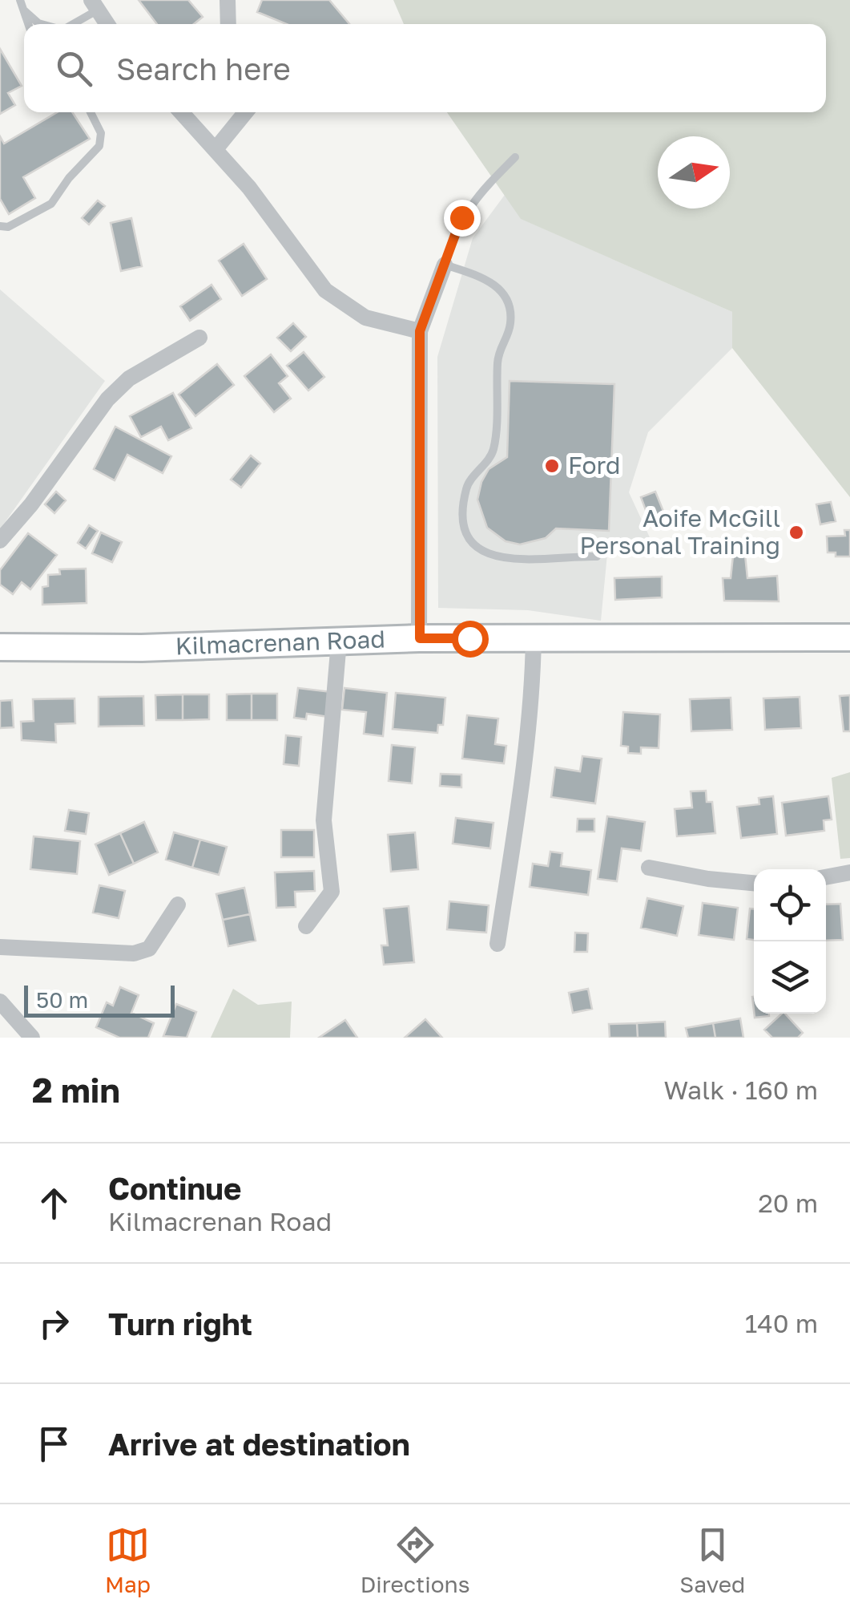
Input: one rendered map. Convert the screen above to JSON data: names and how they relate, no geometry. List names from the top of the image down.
{
  "streets": {
    "main road": ["Kilmacrenan Road"]
  },
  "places": ["Ford", "Aoife McGill Personal Training"],
  "scale_bar": "50 m",
  "north": "right",
  "page": {
    "search": "Search here",
    "scale": "50 m",
    "heading": ["2 min", "Walk · 160 m"],
    "list": [
      ["Continue", "Kilmacrenan Road", "20 m"],
      ["Turn right", "140 m"],
      "Arrive at destination"
    ],
    "nav": ["Map", "Directions", "Saved"]
  }
}
